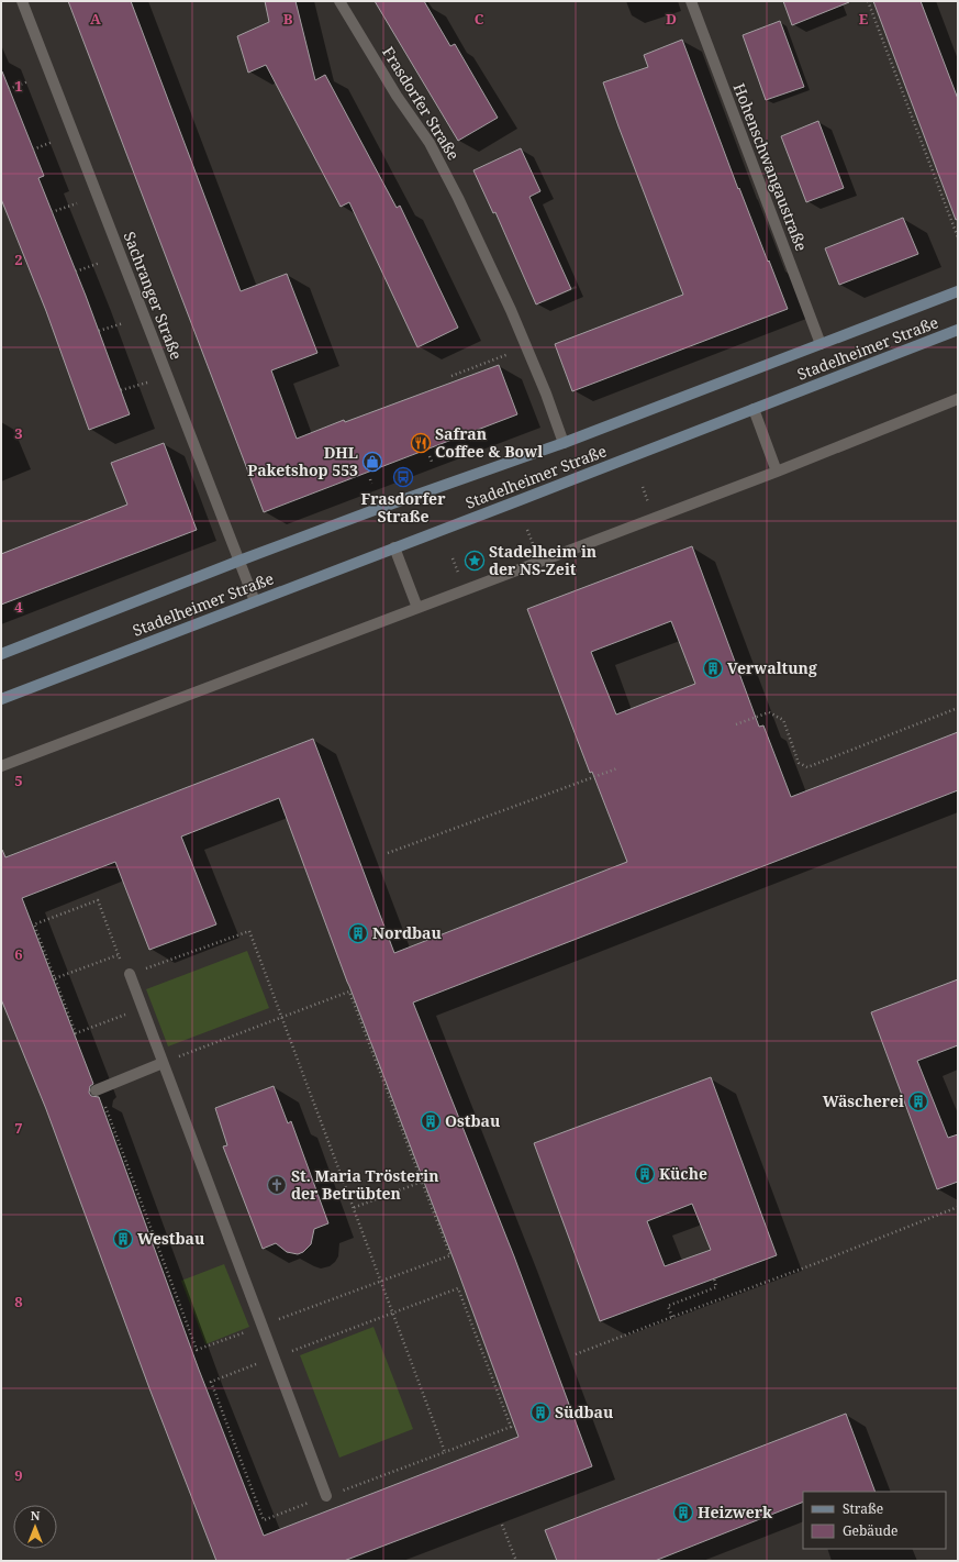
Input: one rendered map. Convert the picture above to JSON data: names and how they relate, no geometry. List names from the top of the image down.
{
  "streets": {
    "main road": ["Stadelheimer Straße"],
    "street": ["Frasdorfer Straße", "Hohenschwangaustraße", "Sachranger Straße"]
  },
  "crossings": [
    ["Frasdorfer Straße", "Stadelheimer Straße"],
    ["Hohenschwangaustraße", "Stadelheimer Straße"],
    ["Sachranger Straße", "Stadelheimer Straße"]
  ],
  "places": {
    "restaurant": ["Safran Coffee & Bowl"],
    "shop": ["DHL Paketshop 553"],
    "bus stop": ["Frasdorfer Straße"],
    "place": ["Stadelheim in der NS-Zeit"],
    "building": [
      "Verwaltung",
      "Nordbau",
      "Wäscherei",
      "Ostbau",
      "Küche",
      "Westbau",
      "Südbau",
      "Heizwerk"
    ],
    "church": ["St. Maria Trösterin der Betrübten"]
  },
  "legend": ["Straße", "Gebäude"],
  "north": "top",
  "grid": {
    "columns": [
      "A",
      "B",
      "C",
      "D",
      "E"
    ],
    "rows": [
      "1",
      "2",
      "3",
      "4",
      "5",
      "6",
      "7",
      "8",
      "9"
    ]
  }
}
